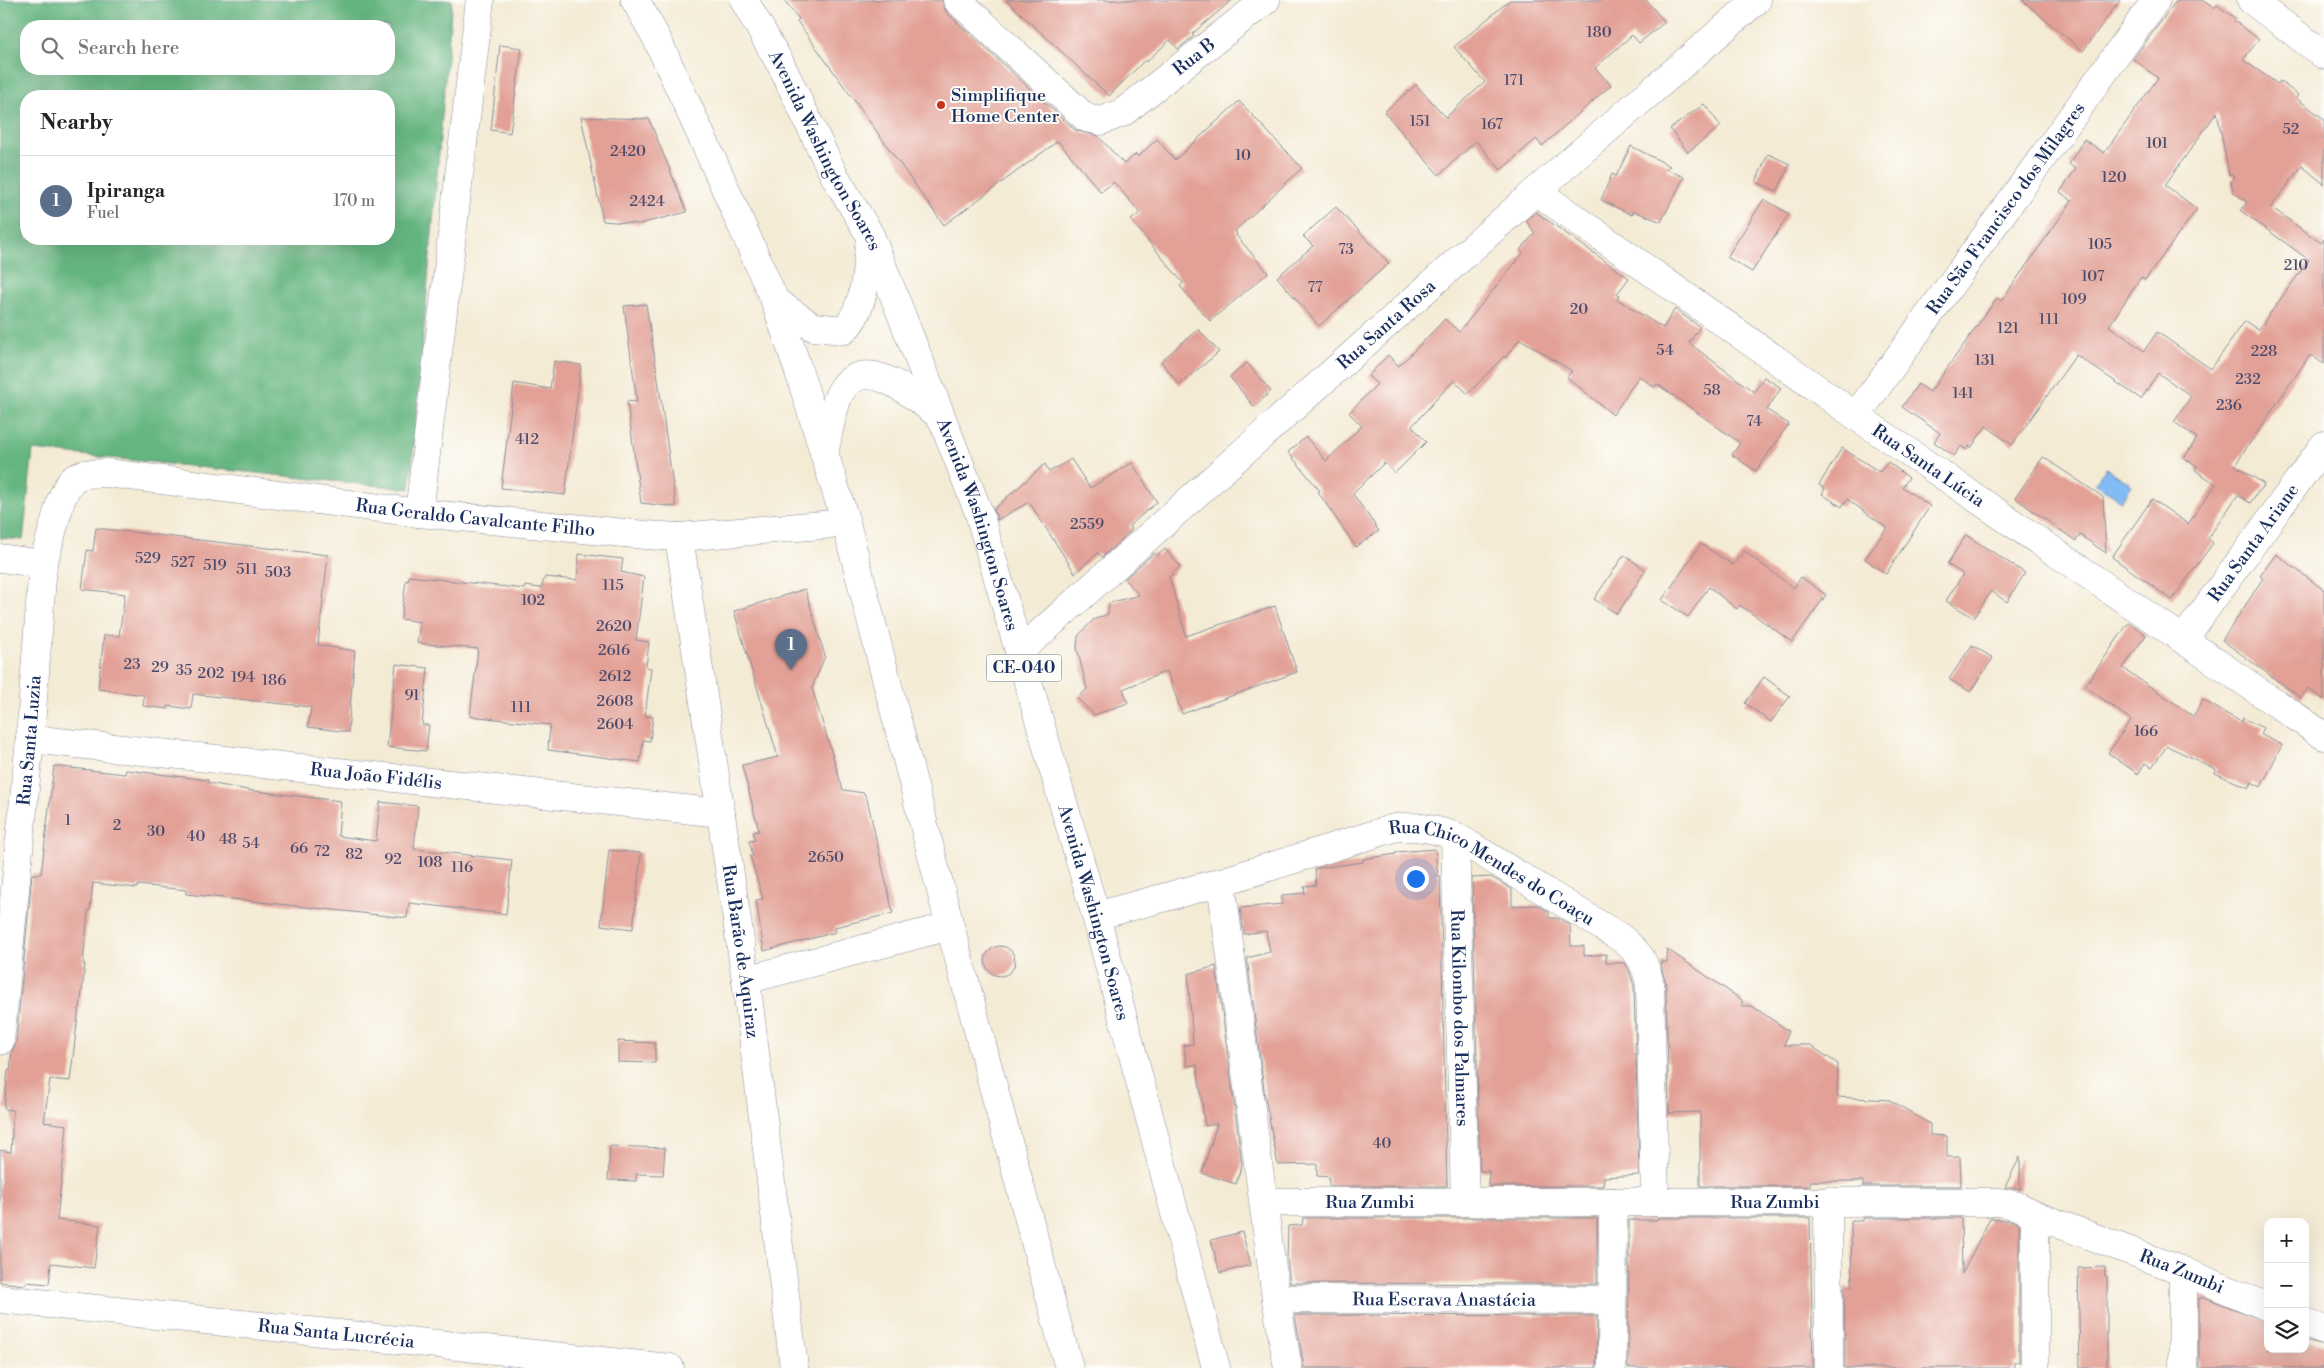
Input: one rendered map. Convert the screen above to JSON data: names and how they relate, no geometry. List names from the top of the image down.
{
  "streets": {
    "main road": [
      "Rua B",
      "Avenida Washington Soares",
      "Rua São Francisco dos Milagres",
      "Rua Santa Rosa",
      "Rua Santa Lúcia",
      "Rua Geraldo Cavalcante Filho",
      "Rua Santa Ariane",
      "CE-040",
      "Rua Santa Luzia",
      "Rua João Fidélis",
      "Rua Chico Mendes do Coaçu",
      "Rua Barão de Aquiraz",
      "Rua Kilombo dos Palmares",
      "Rua Zumbi",
      "Rua Escrava Anastácia",
      "Rua Santa Lucrécia"
    ]
  },
  "crossings": [
    ["Avenida Washington Soares", "Rua Santa Rosa"],
    ["Avenida Washington Soares", "Rua Chico Mendes do Coaçu"],
    ["Rua São Francisco dos Milagres", "Rua Santa Lúcia"],
    ["Rua Santa Rosa", "Rua Santa Lúcia"],
    ["Rua Santa Lúcia", "Rua Santa Ariane"],
    ["Rua Geraldo Cavalcante Filho", "Rua Santa Luzia"],
    ["Rua Geraldo Cavalcante Filho", "Rua Barão de Aquiraz"],
    ["Rua Santa Luzia", "Rua João Fidélis"],
    ["Rua João Fidélis", "Rua Barão de Aquiraz"],
    ["Rua Chico Mendes do Coaçu", "Rua Kilombo dos Palmares"],
    ["Rua Chico Mendes do Coaçu", "Rua Zumbi"],
    ["Rua Kilombo dos Palmares", "Rua Zumbi"]
  ],
  "places": ["Simplifique Home Center"],
  "house_numbers": [
    "180",
    "171",
    "151",
    "167",
    "52",
    "101",
    "2420",
    "10",
    "120",
    "2424",
    "105",
    "73",
    "210",
    "107",
    "77",
    "109",
    "20",
    "111",
    "121",
    "54",
    "228",
    "131",
    "232",
    "58",
    "141",
    "236",
    "74",
    "412",
    "2559",
    "529",
    "527",
    "519",
    "511",
    "503",
    "115",
    "102",
    "2620",
    "2616",
    "23",
    "29",
    "35",
    "202",
    "2612",
    "194",
    "186",
    "91",
    "2608",
    "111",
    "2604",
    "166",
    "1",
    "2",
    "30",
    "40",
    "48",
    "54",
    "66",
    "72",
    "82",
    "2650",
    "92",
    "108",
    "116",
    "40"
  ],
  "page": {
    "search": "Search here",
    "heading": "Nearby",
    "list": [
      {
        "mark": "1",
        "name": "Ipiranga",
        "note": "Fuel",
        "value": "170 m"
      }
    ],
    "pins": "1",
    "map_buttons": ["+", "−"]
  }
}
